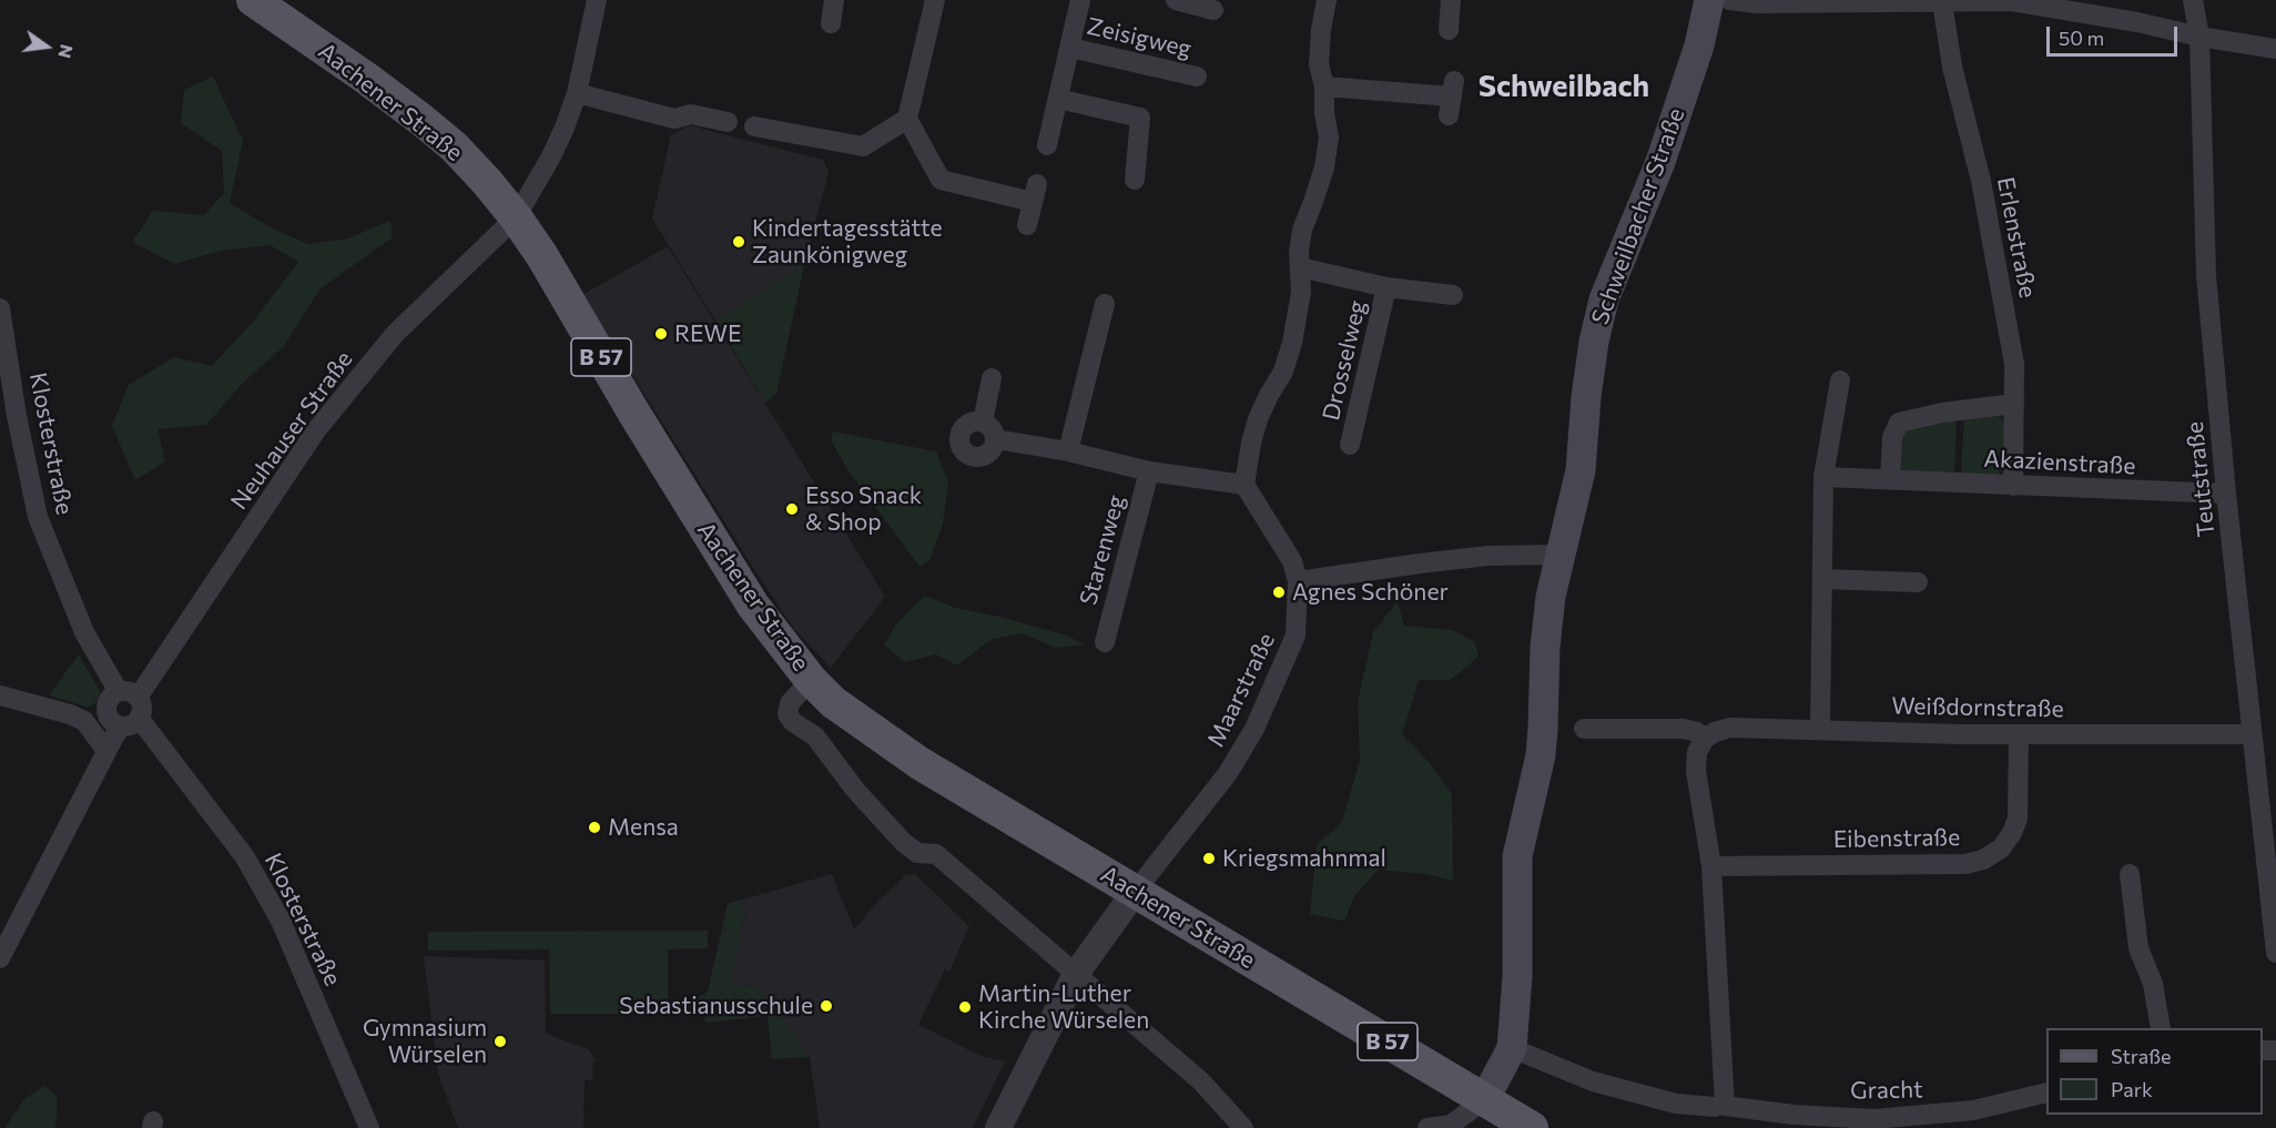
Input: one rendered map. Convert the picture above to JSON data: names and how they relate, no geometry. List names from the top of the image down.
{
  "streets": {
    "main road": ["Aachener Straße", "Schweilbacher Straße", "B 57"],
    "street": [
      "Zeisigweg",
      "Erlenstraße",
      "Drosselweg",
      "Neuhauser Straße",
      "Klosterstraße",
      "Akazienstraße",
      "Teutstraße",
      "Starenweg",
      "Maarstraße",
      "Weißdornstraße",
      "Eibenstraße",
      "Gracht"
    ]
  },
  "crossings": [
    ["Aachener Straße", "Schweilbacher Straße"],
    ["Aachener Straße", "Neuhauser Straße"],
    ["Aachener Straße", "Maarstraße"],
    ["Schweilbacher Straße", "Gracht"],
    ["Erlenstraße", "Akazienstraße"],
    ["Neuhauser Straße", "Klosterstraße"],
    ["Akazienstraße", "Teutstraße"],
    ["Teutstraße", "Weißdornstraße"],
    ["Weißdornstraße", "Eibenstraße"]
  ],
  "districts": ["Schweilbach"],
  "places": [
    "Kindertagesstätte Zaunkönigweg",
    "REWE",
    "Esso Snack & Shop",
    "Agnes Schöner",
    "Mensa",
    "Kriegsmahnmal",
    "Sebastianusschule",
    "Martin-Luther Kirche Würselen",
    "Gymnasium Würselen"
  ],
  "legend": ["Straße", "Park"],
  "scale_bar": "50 m",
  "north": "right"
}
